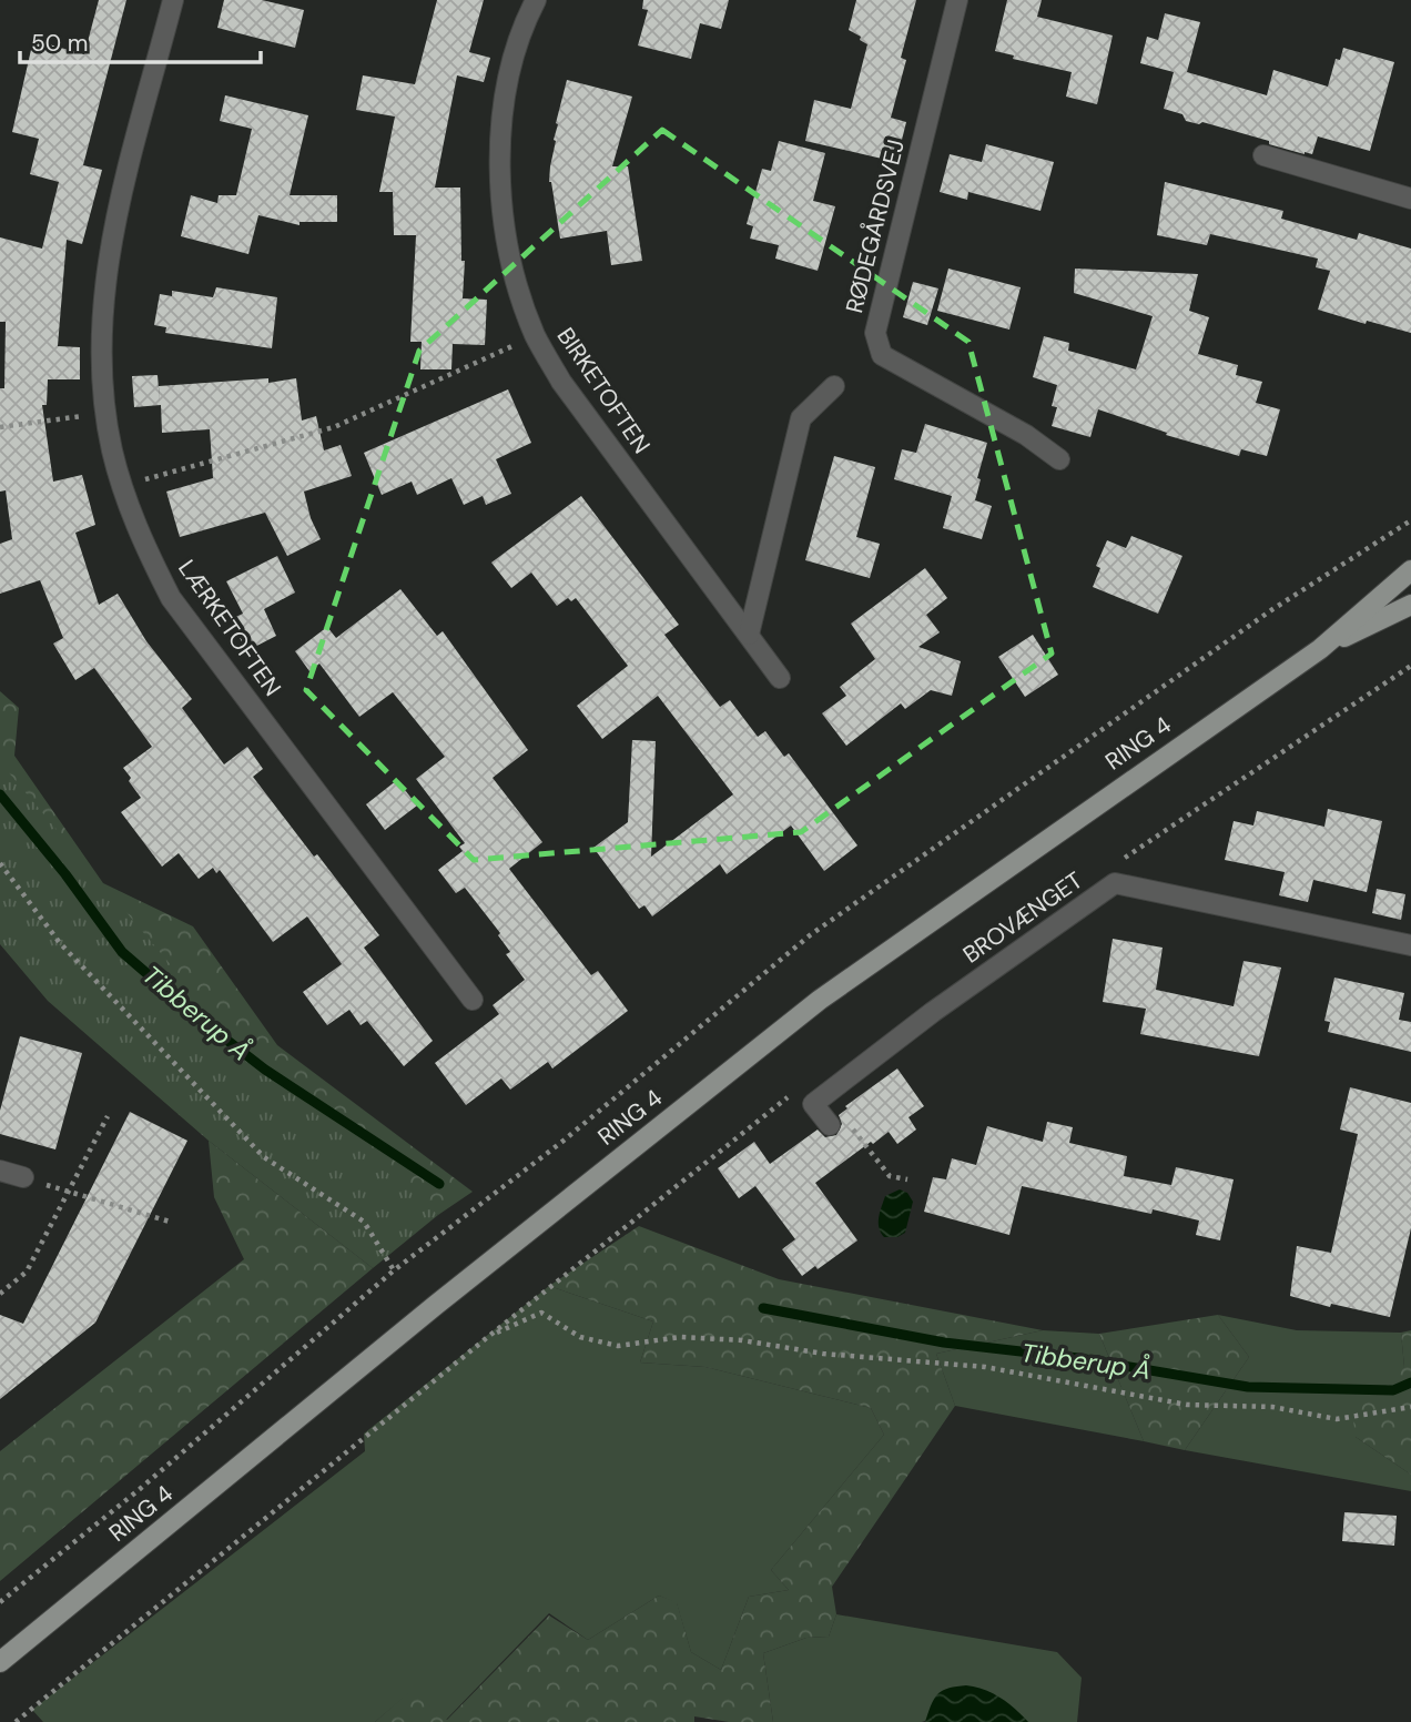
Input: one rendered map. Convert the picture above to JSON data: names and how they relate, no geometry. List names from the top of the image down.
{
  "streets": {
    "main road": ["RING 4"],
    "street": [
      "RØDEGÅRDSVEJ",
      "BIRKETOFTEN",
      "LÆRKETOFTEN",
      "BROVÆNGET"
    ]
  },
  "water": ["Tibberup Å"],
  "scale_bar": "50 m"
}
